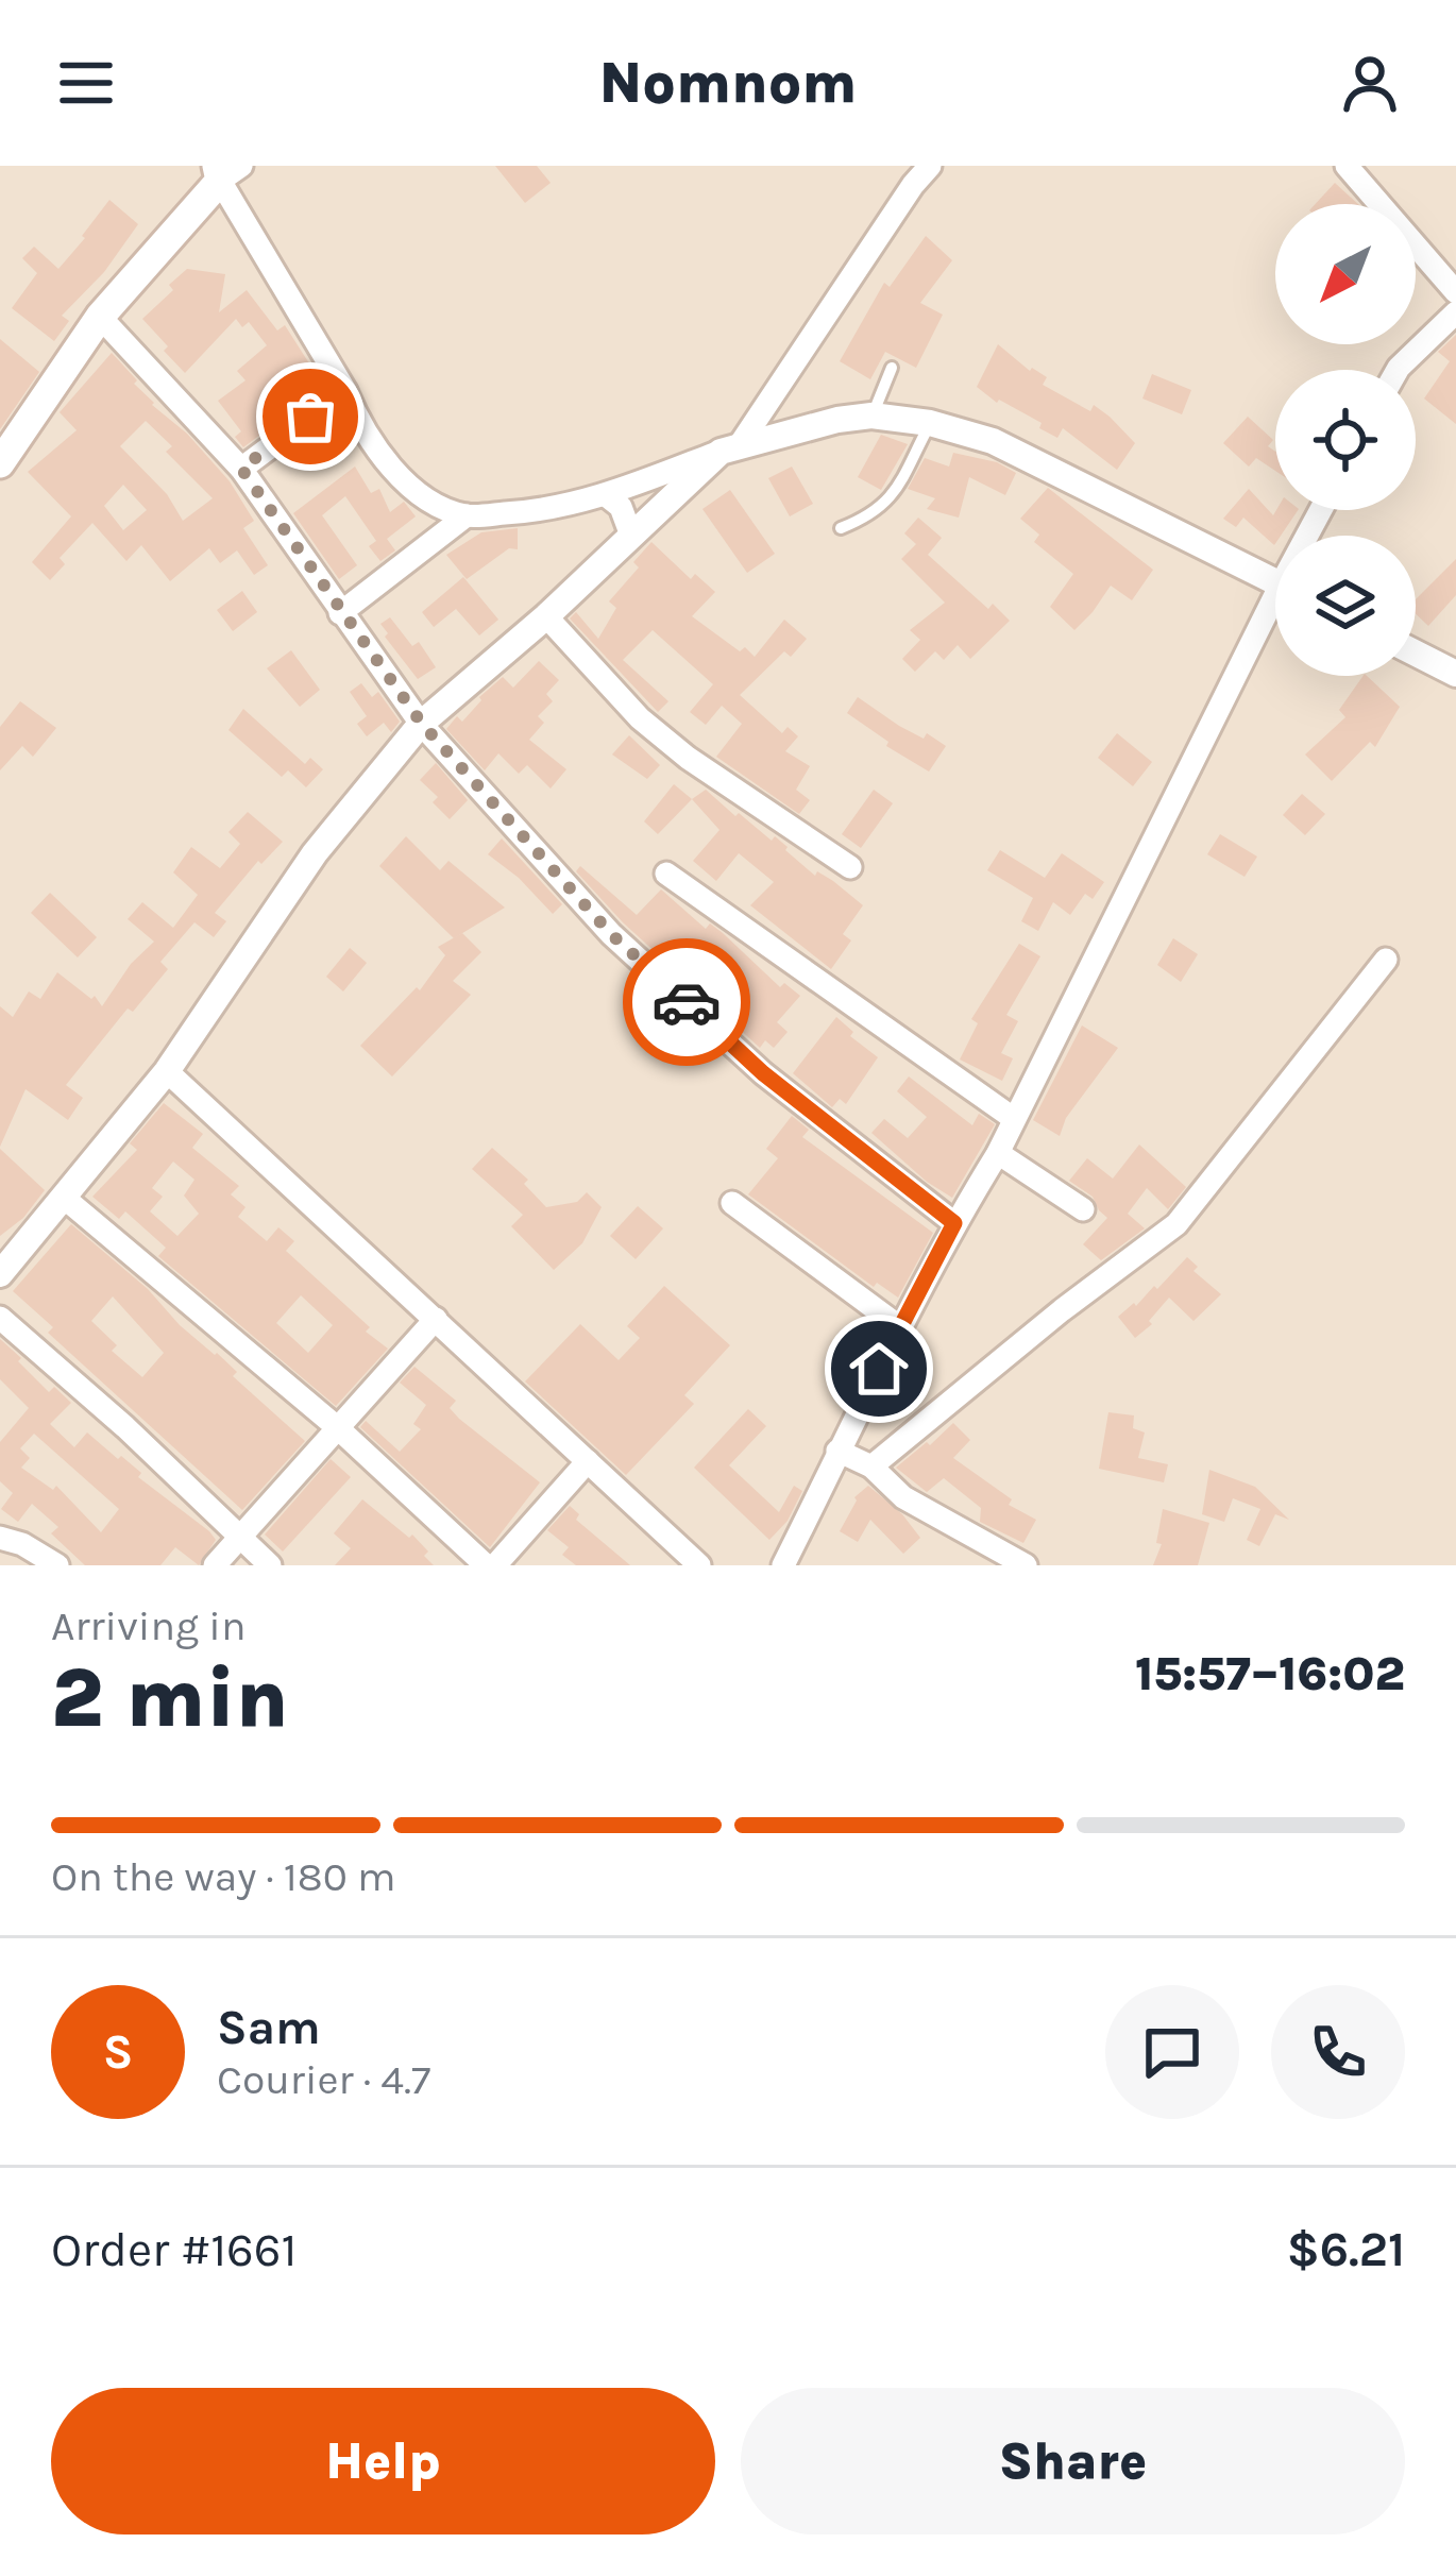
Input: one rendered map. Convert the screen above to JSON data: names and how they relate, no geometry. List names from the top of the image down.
{
  "north": "bottom left",
  "page": {
    "header": "Nomnom",
    "heading": ["2 min", "Arriving in", "15:57–16:02"],
    "panel": [
      "Sam",
      "Courier · 4.7",
      "Order #1661",
      "$6.21"
    ],
    "bar": "On the way · 180 m",
    "round": "S",
    "buttons": ["Help", "Share"]
  }
}
